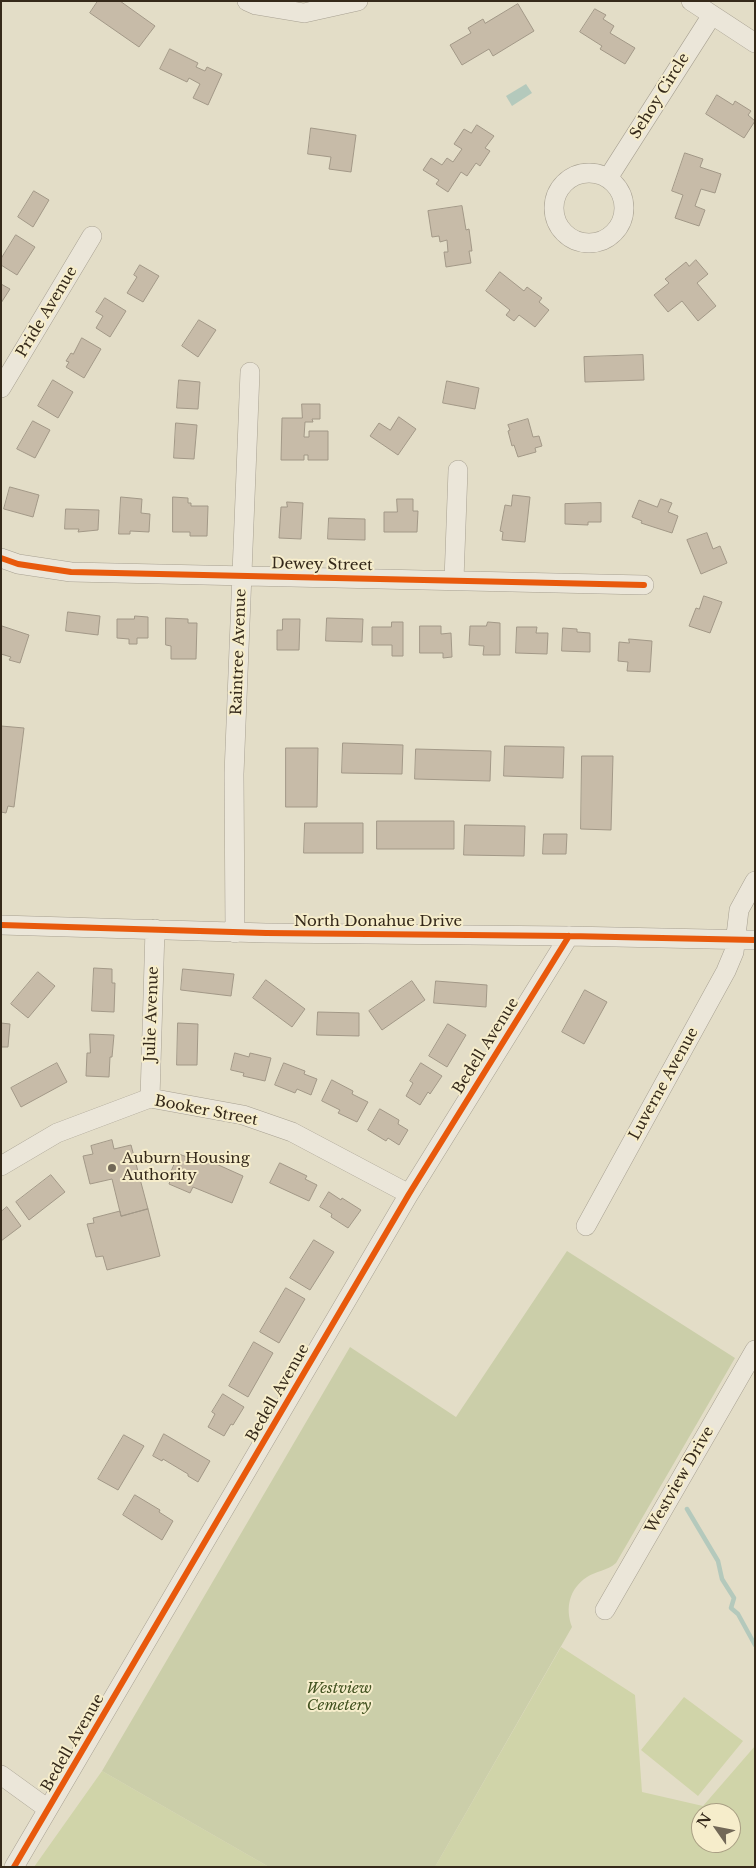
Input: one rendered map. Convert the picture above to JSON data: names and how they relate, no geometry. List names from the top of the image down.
{
  "streets": {
    "street": [
      "Sehoy Circle",
      "Pride Avenue",
      "Dewey Street",
      "Raintree Avenue",
      "North Donahue Drive",
      "Julie Avenue",
      "Bedell Avenue",
      "Luverne Avenue",
      "Booker Street",
      "Westview Drive"
    ]
  },
  "crossings": [
    ["Dewey Street", "Raintree Avenue"],
    ["Raintree Avenue", "North Donahue Drive"],
    ["North Donahue Drive", "Julie Avenue"],
    ["North Donahue Drive", "Bedell Avenue"],
    ["North Donahue Drive", "Luverne Avenue"],
    ["Julie Avenue", "Booker Street"],
    ["Bedell Avenue", "Booker Street"]
  ],
  "parks": ["Westview Cemetery"],
  "places": ["Auburn Housing Authority"],
  "north": "top left"
}
